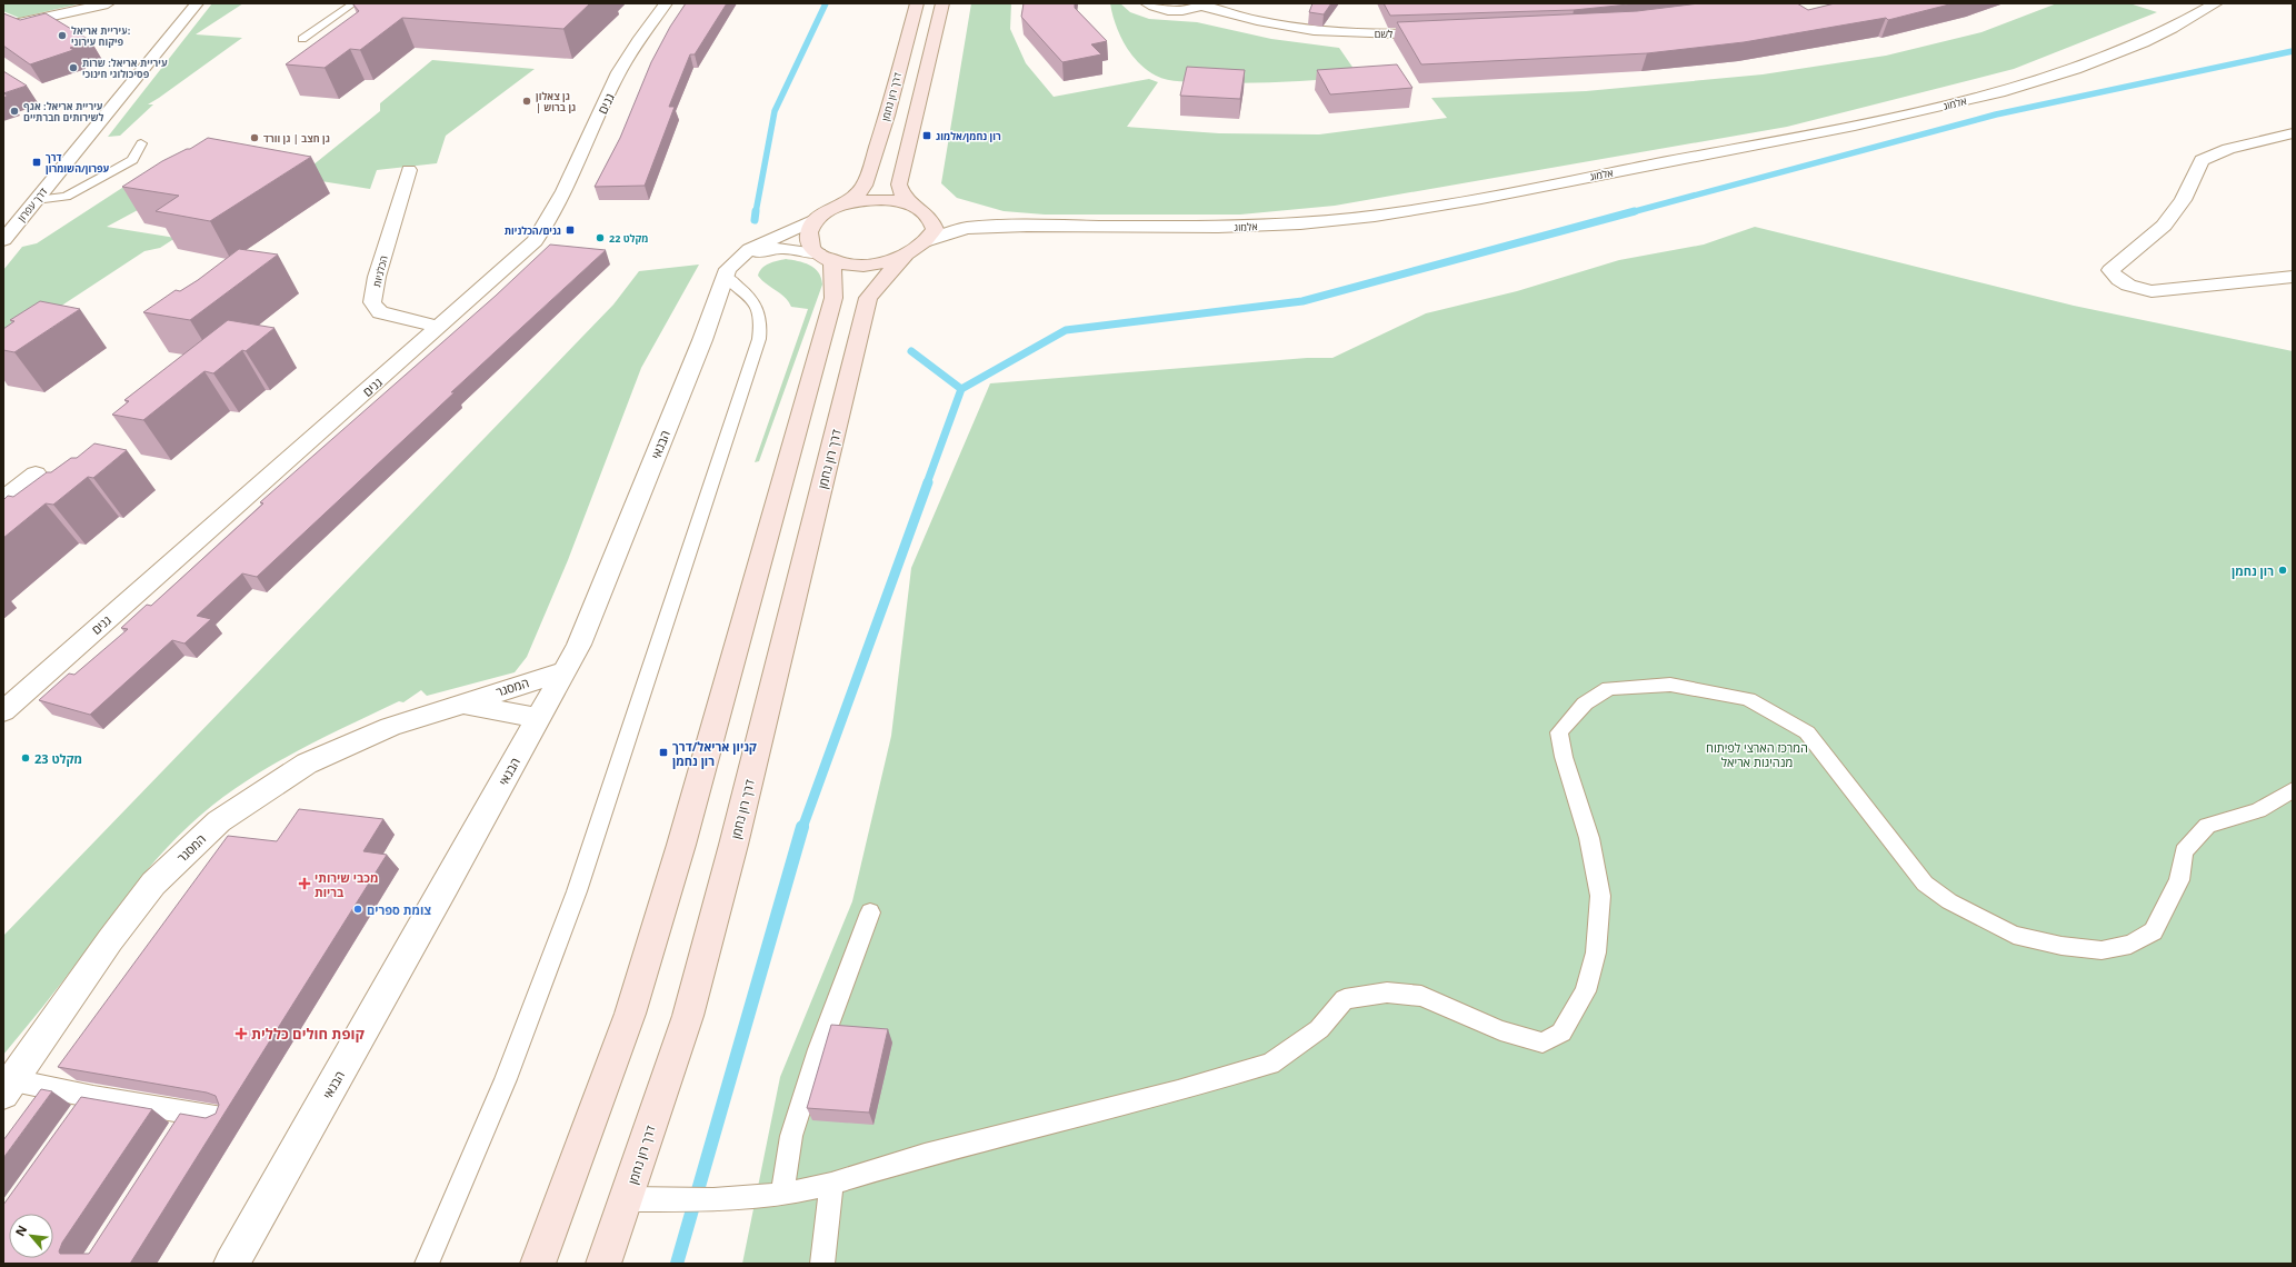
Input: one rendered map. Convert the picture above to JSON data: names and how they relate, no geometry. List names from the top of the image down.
{
  "streets": {
    "main road": ["דרך רון נחמן"],
    "street": [
      "לשם",
      "גנים",
      "אלמוג",
      "דרך עפרון",
      "הכלניות",
      "הבנאי",
      "המסגר"
    ]
  },
  "crossings": [
    ["גנים", "הכלניות"],
    ["הבנאי", "המסגר"]
  ],
  "parks": ["המרכז הארצי לפיתוח מנהיגות אריאל"],
  "places": {
    "other": [
      "עיריית אריאל: פיקוח עירוני",
      "עיריית אריאל: שרות פסיכולוגי חינוכי",
      "גן צאלון | גן ברוש",
      "עיריית אריאל: אגף לשירותים חברתיים",
      "גן חצב | גן וורד",
      "מקלט 22",
      "רון נחמן",
      "מקלט 23",
      "צומת ספרים"
    ],
    "transit": [
      "רון נחמן/אלמוג",
      "דרך עפרון/השומרון",
      "גנים/הכלניות",
      "קניון אריאל/דרך רון נחמן"
    ],
    "health": ["מכבי שירותי בריות", "קופת חולים כללית"]
  },
  "north": "top left"
}
